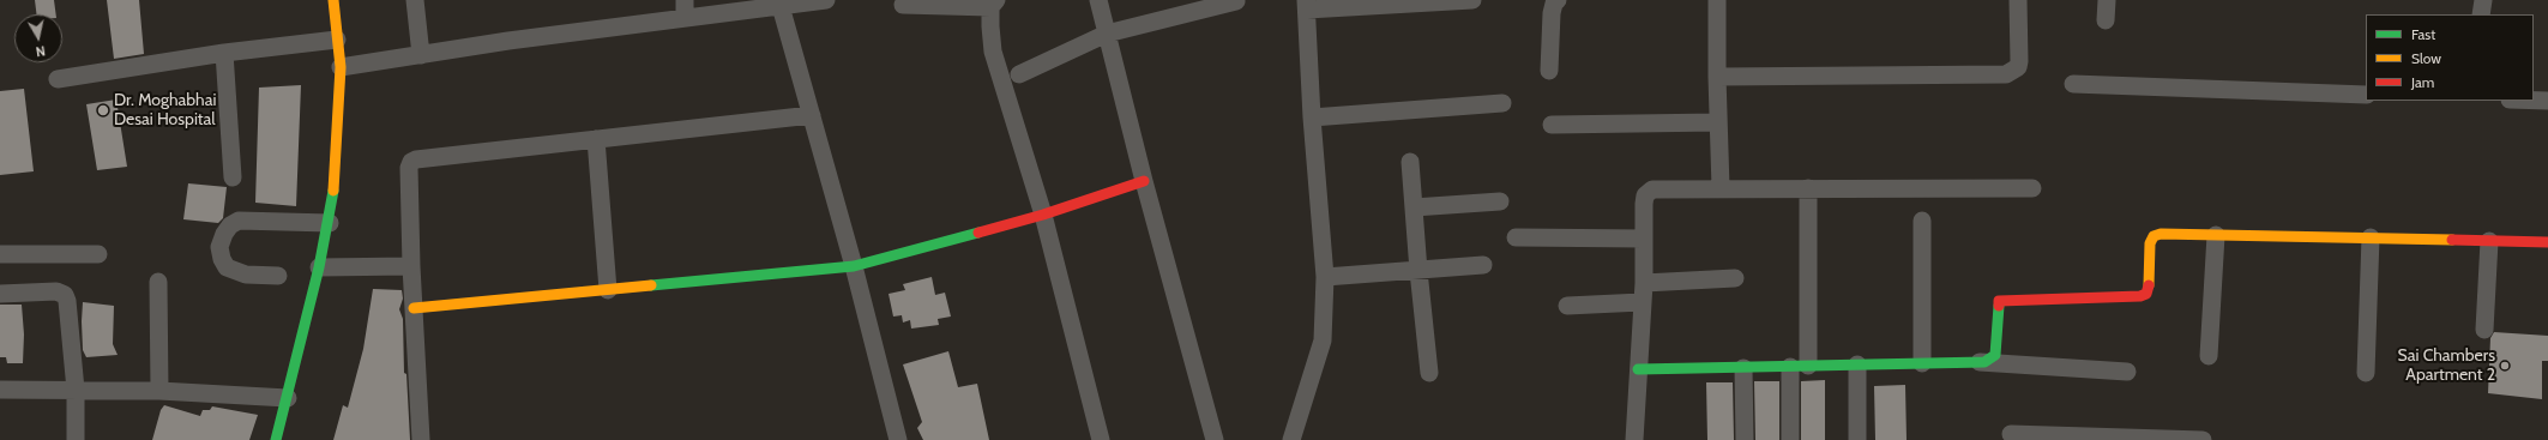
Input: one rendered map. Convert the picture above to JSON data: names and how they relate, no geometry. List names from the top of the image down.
{
  "places": ["Dr. Moghabhai Desai Hospital", "Sai Chambers Apartment 2"],
  "legend": ["Fast", "Slow", "Jam"],
  "north": "bottom"
}
